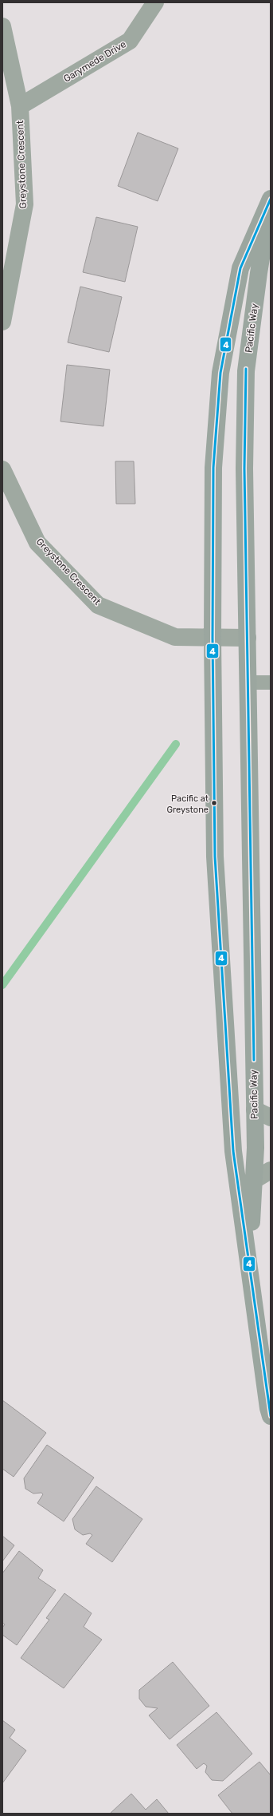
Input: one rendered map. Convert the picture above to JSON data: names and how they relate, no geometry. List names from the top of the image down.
{
  "streets": {
    "main road": ["Pacific Way"],
    "street": ["Garymede Drive", "Greystone Crescent"]
  },
  "crossings": [
    ["Garymede Drive", "Greystone Crescent"],
    ["Greystone Crescent", "Pacific Way"]
  ],
  "places": ["Pacific at Greystone"],
  "lines": ["transit line 4"]
}
